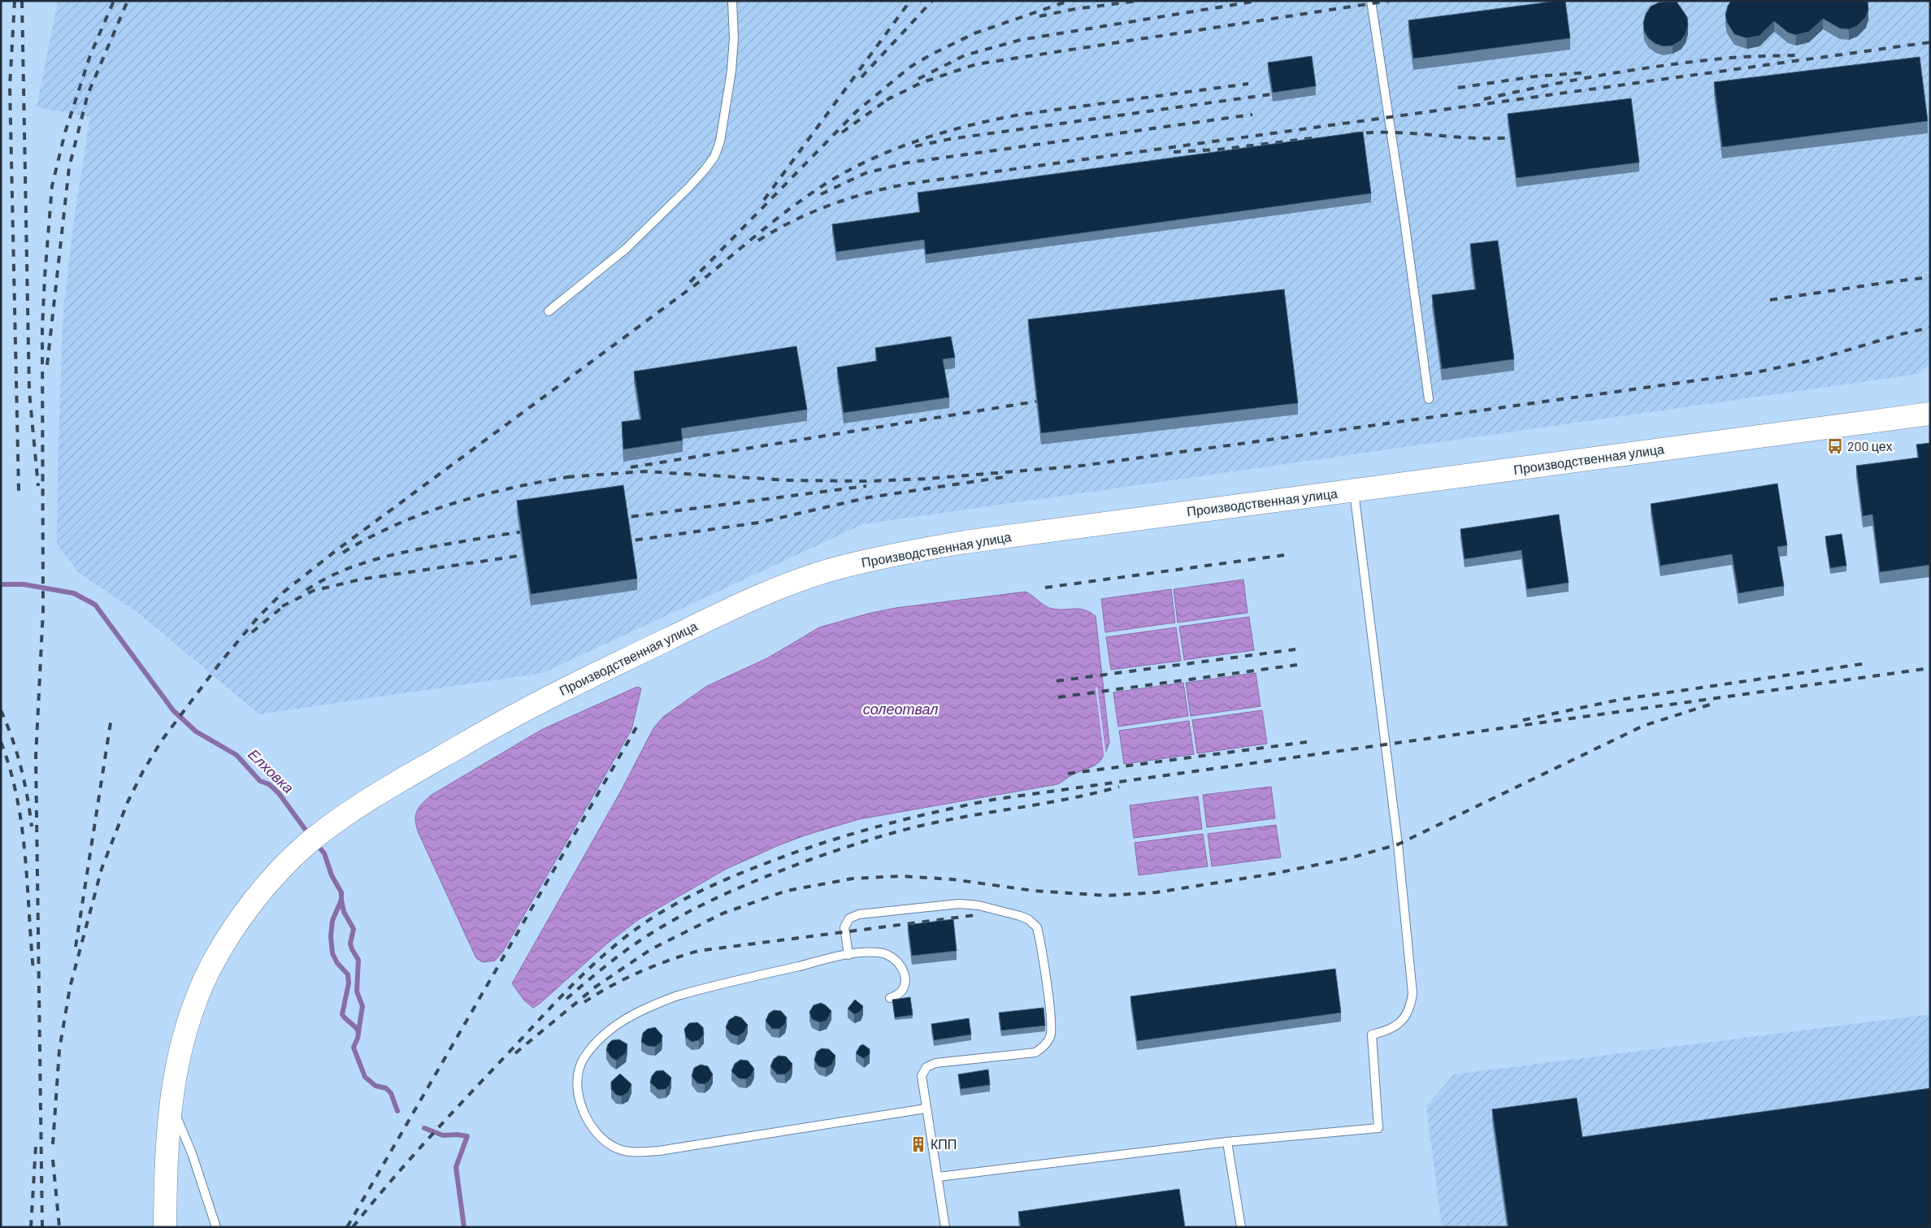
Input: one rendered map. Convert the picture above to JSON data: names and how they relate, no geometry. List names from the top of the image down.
{
  "streets": {
    "main road": ["Производственная улица"]
  },
  "water": ["солеотвал", "Елховка"],
  "places": {
    "bus stop": ["200 цех"],
    "building": ["КПП"]
  }
}
